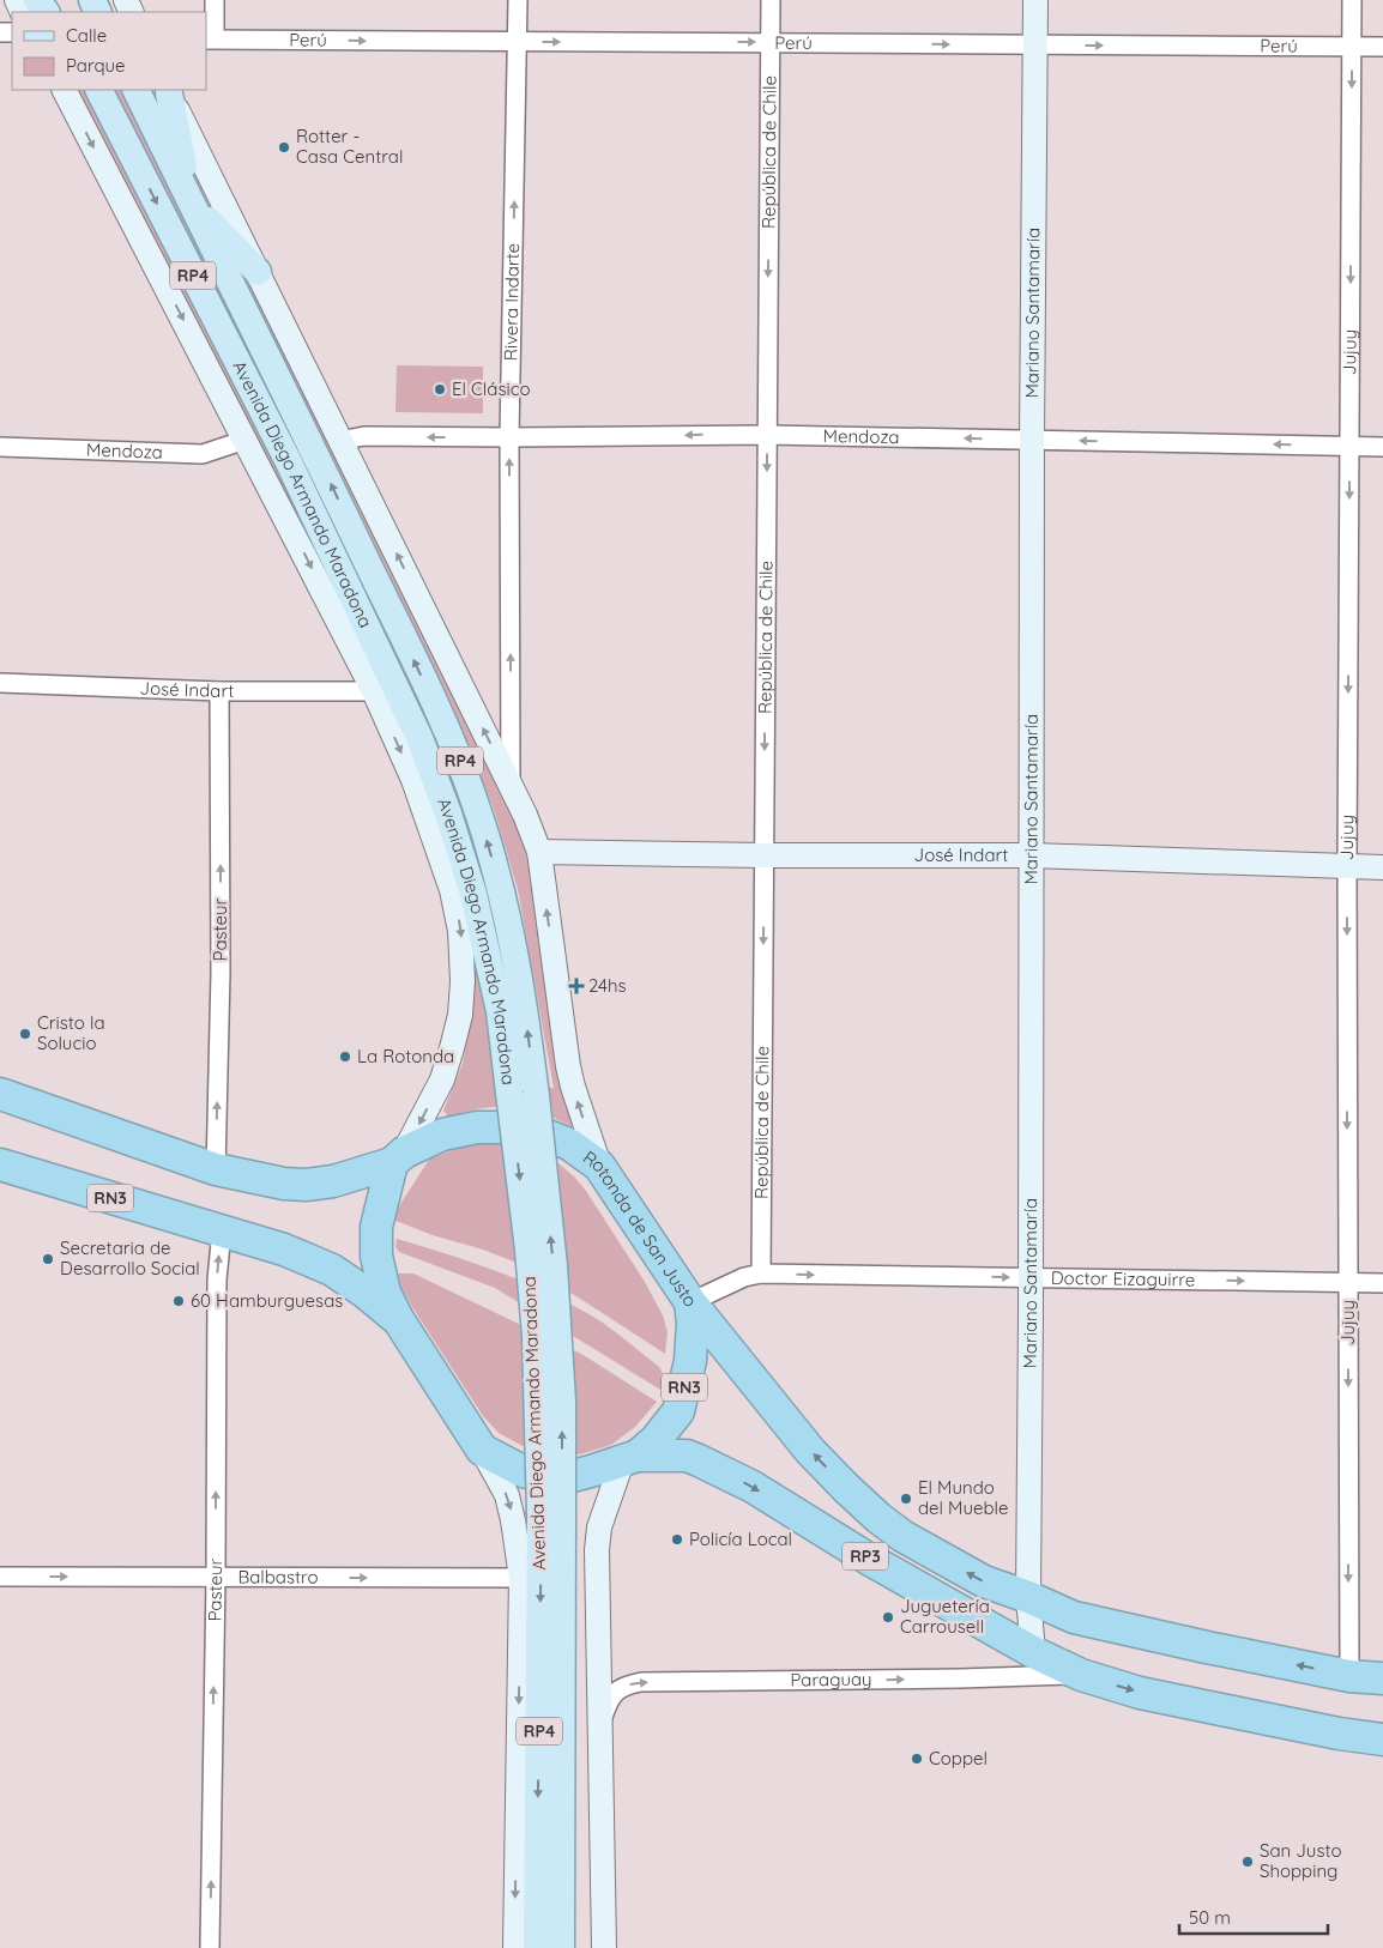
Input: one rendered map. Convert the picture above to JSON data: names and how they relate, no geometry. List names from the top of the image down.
{
  "streets": {
    "highway": ["RN3", "Rotonda de San Justo", "RP3"],
    "main road": ["RP4", "Avenida Diego Armando Maradona"],
    "street": [
      "Perú",
      "República de Chile",
      "Rivera Indarte",
      "Mariano Santamaría",
      "Jujuy",
      "Mendoza",
      "José Indart",
      "Pasteur",
      "Doctor Eizaguirre",
      "Balbastro",
      "Paraguay"
    ]
  },
  "crossings": [
    ["Perú", "República de Chile"],
    ["Perú", "Rivera Indarte"],
    ["Perú", "Mariano Santamaría"],
    ["Perú", "Jujuy"],
    ["República de Chile", "Mendoza"],
    ["República de Chile", "José Indart"],
    ["República de Chile", "Doctor Eizaguirre"],
    ["Rivera Indarte", "Mendoza"],
    ["Mariano Santamaría", "Mendoza"],
    ["Mariano Santamaría", "José Indart"],
    ["Mariano Santamaría", "Doctor Eizaguirre"],
    ["Mariano Santamaría", "RP3"],
    ["Jujuy", "Mendoza"],
    ["Jujuy", "José Indart"],
    ["Jujuy", "Doctor Eizaguirre"],
    ["Jujuy", "RP3"],
    ["Mendoza", "Avenida Diego Armando Maradona"],
    ["Avenida Diego Armando Maradona", "José Indart"],
    ["Avenida Diego Armando Maradona", "RN3"],
    ["Avenida Diego Armando Maradona", "Rotonda de San Justo"],
    ["Avenida Diego Armando Maradona", "Balbastro"],
    ["José Indart", "Pasteur"],
    ["Pasteur", "RN3"],
    ["Pasteur", "Balbastro"],
    ["RN3", "Rotonda de San Justo"],
    ["Rotonda de San Justo", "Doctor Eizaguirre"],
    ["Rotonda de San Justo", "RP3"],
    ["Doctor Eizaguirre", "RP3"],
    ["RP3", "Paraguay"]
  ],
  "one_way": [
    "Perú",
    "República de Chile",
    "Rivera Indarte",
    "Jujuy",
    "Mendoza",
    "Pasteur",
    "Doctor Eizaguirre",
    "Balbastro",
    "Paraguay"
  ],
  "places": {
    "other": [
      "Rotter - Casa Central",
      "El Clásico",
      "Cristo la Solucio",
      "La Rotonda",
      "Secretaria de Desarrollo Social",
      "60 Hamburguesas",
      "El Mundo del Mueble",
      "Policía Local",
      "Juguetería Carrousell",
      "Coppel",
      "San Justo Shopping"
    ],
    "health": ["24hs"]
  },
  "legend": ["Calle", "Parque"],
  "scale_bar": "50 m"
}
